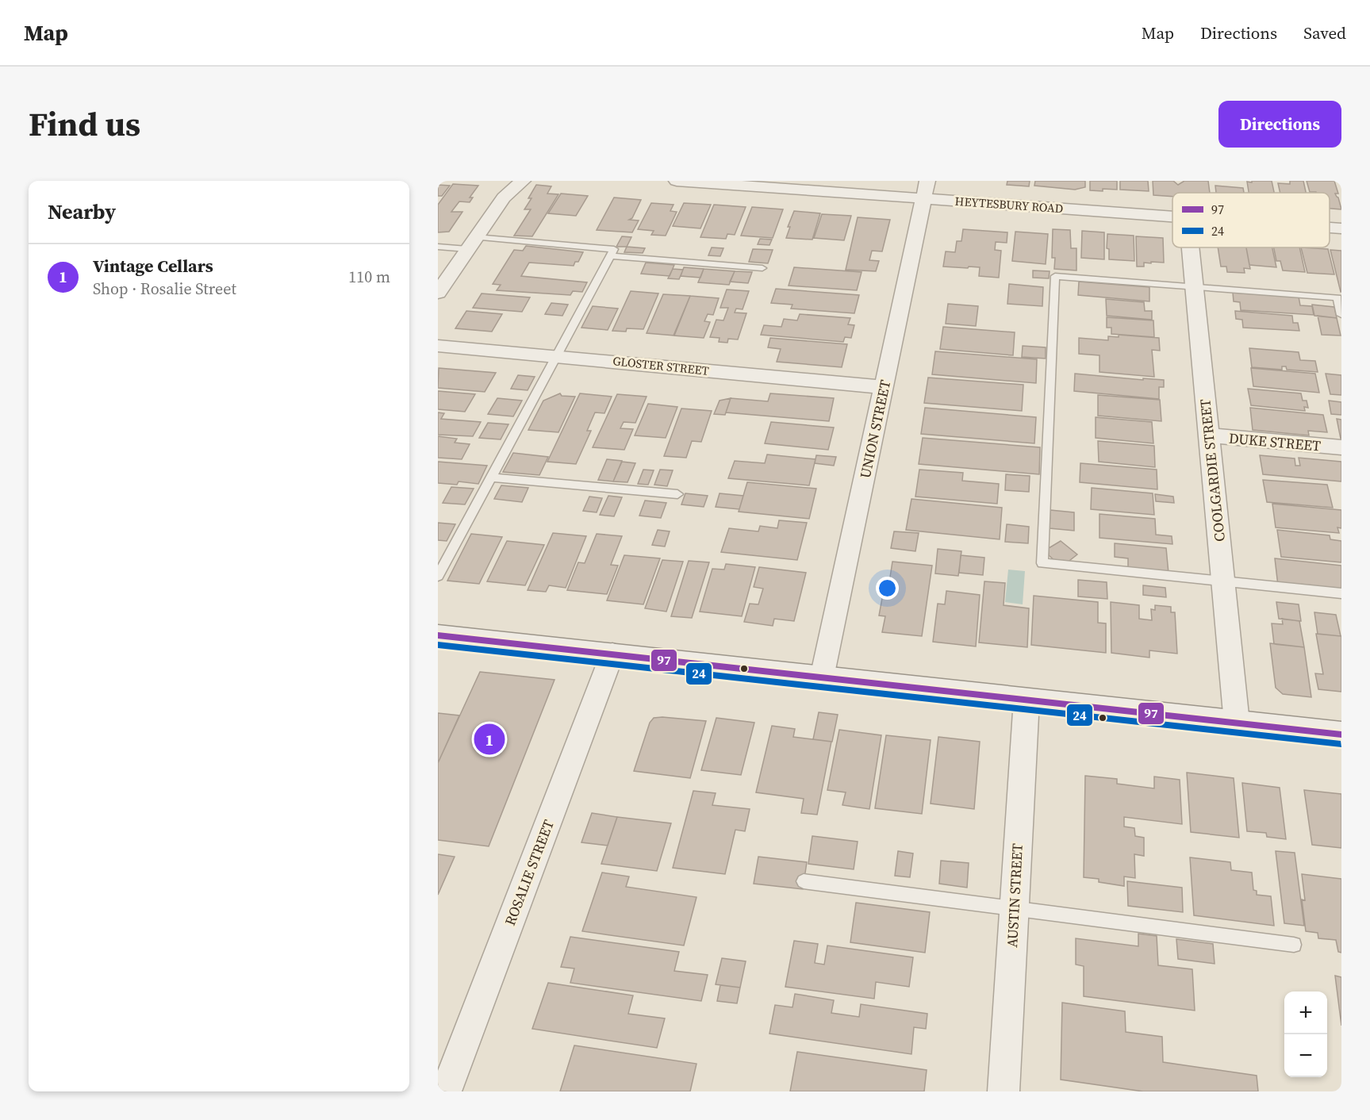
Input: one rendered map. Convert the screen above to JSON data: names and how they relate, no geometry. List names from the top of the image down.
{
  "streets": {
    "street": [
      "HEYTESBURY ROAD",
      "GLOSTER STREET",
      "UNION STREET",
      "DUKE STREET",
      "COOLGARDIE STREET",
      "ROSALIE STREET",
      "AUSTIN STREET"
    ]
  },
  "crossings": [
    ["HEYTESBURY ROAD", "UNION STREET"],
    ["GLOSTER STREET", "UNION STREET"],
    ["DUKE STREET", "COOLGARDIE STREET"]
  ],
  "lines": ["transit line 97", "transit line 24"],
  "legend": ["97", "24"],
  "page": {
    "header": "Map",
    "nav": ["Map", "Directions", "Saved"],
    "title": "Find us",
    "buttons": "Directions",
    "heading": "Nearby",
    "list": [
      {
        "mark": "1",
        "name": "Vintage Cellars",
        "note": "Shop · Rosalie Street",
        "value": "110 m"
      }
    ],
    "pins": "1",
    "map_buttons": ["+", "−"]
  }
}
